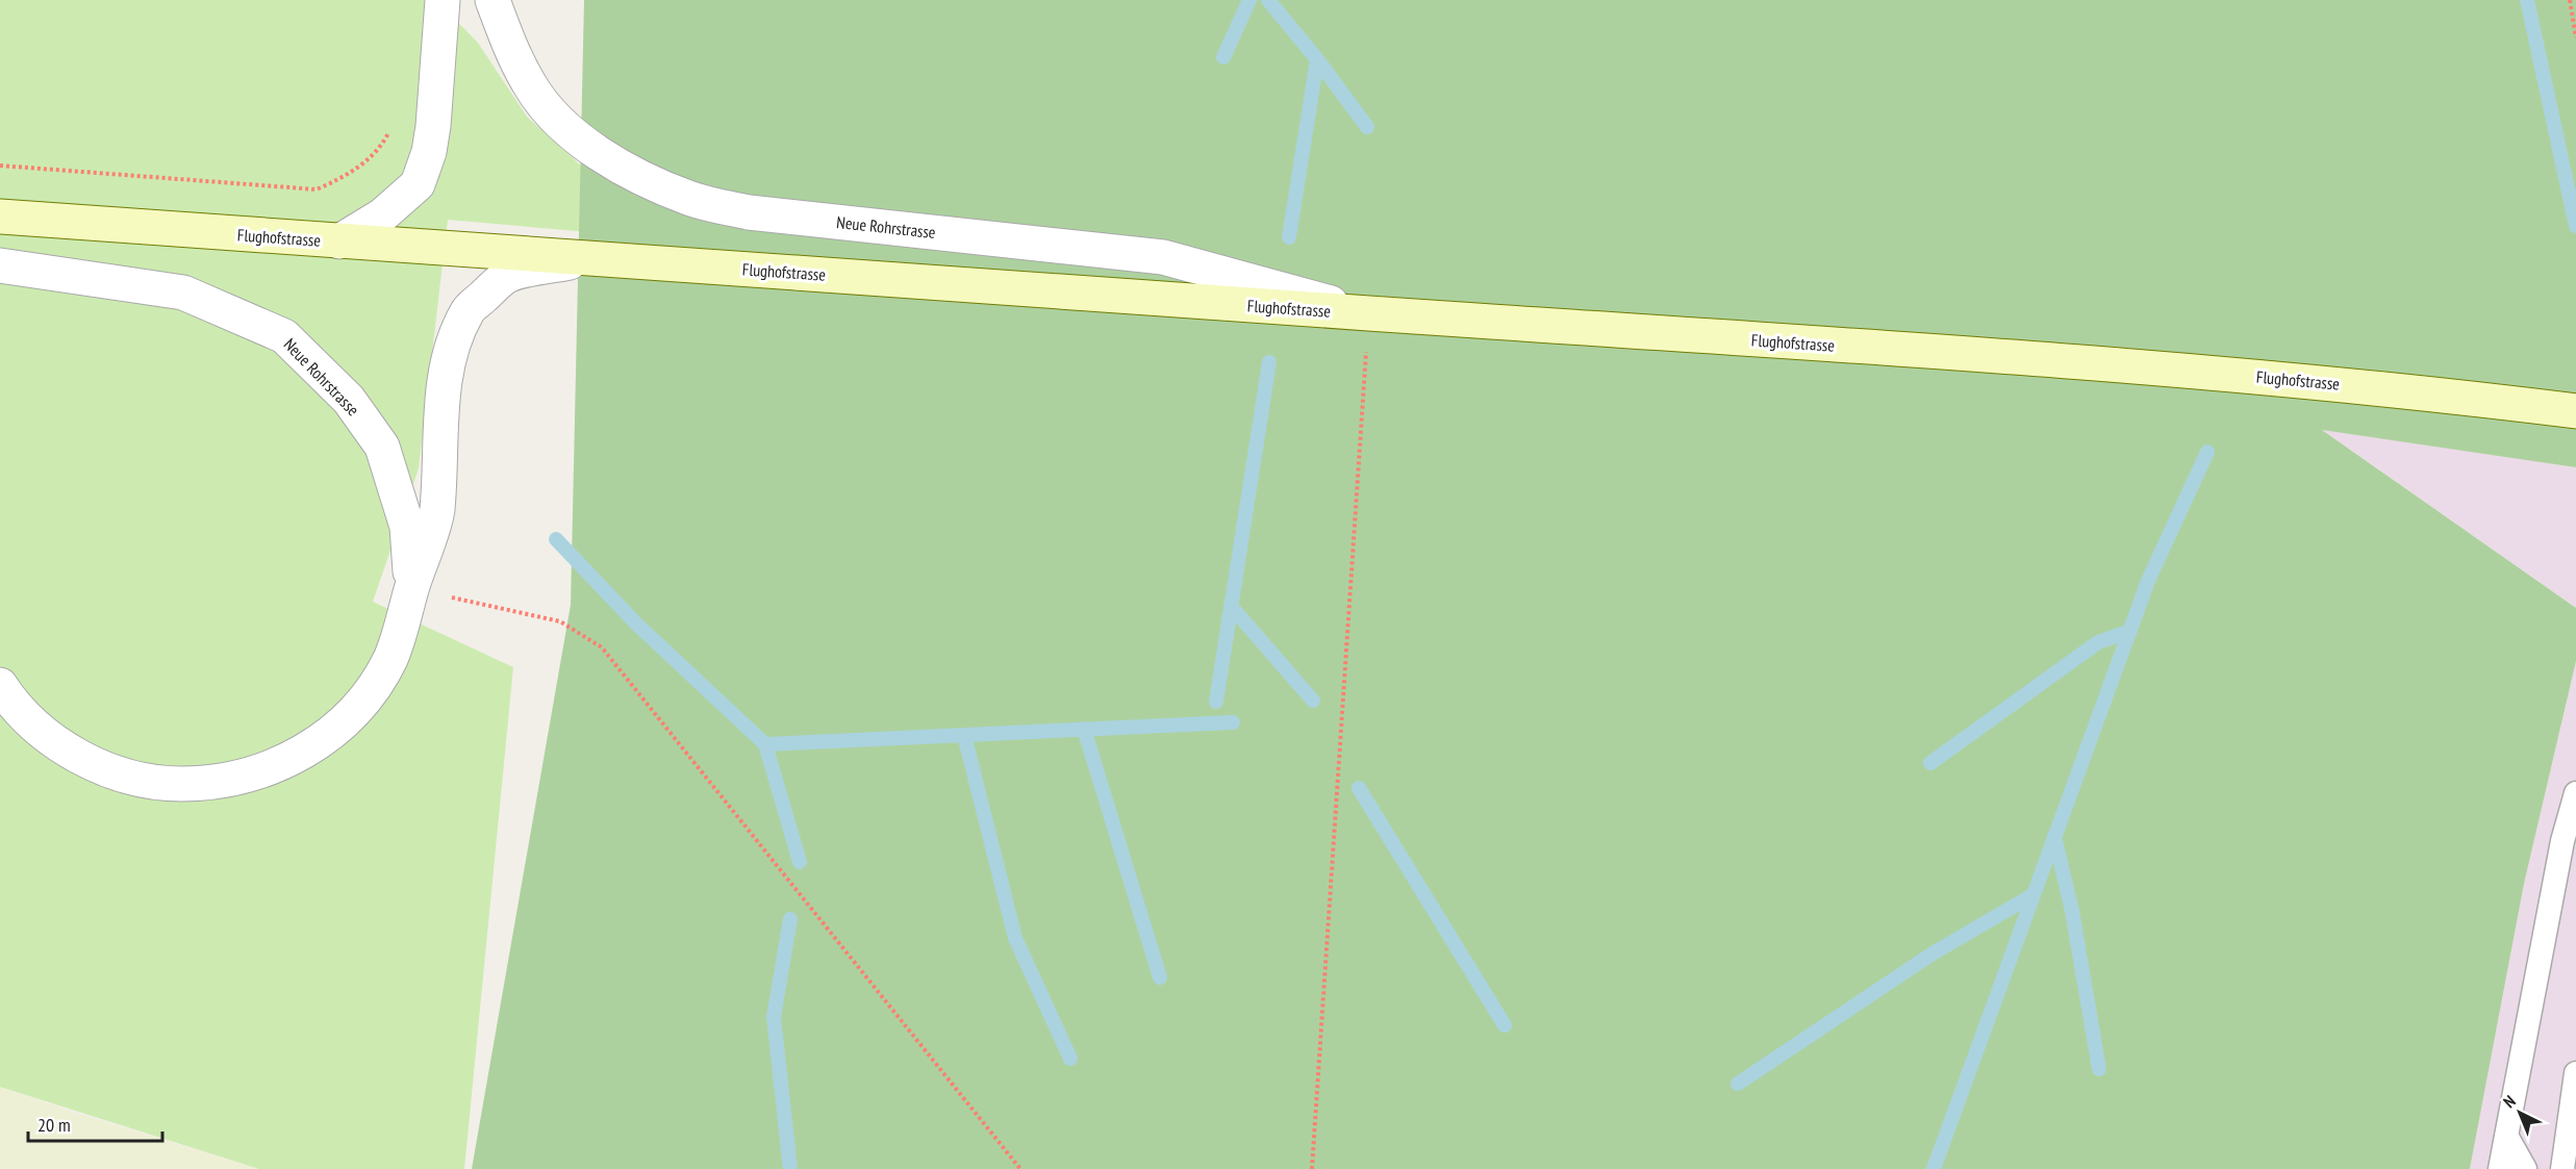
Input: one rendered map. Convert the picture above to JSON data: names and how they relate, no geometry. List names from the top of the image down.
{
  "streets": {
    "main road": ["Flughofstrasse"],
    "street": ["Neue Rohrstrasse"]
  },
  "crossings": [
    ["Neue Rohrstrasse", "Flughofstrasse"]
  ],
  "scale_bar": "20 m",
  "north": "top left"
}
